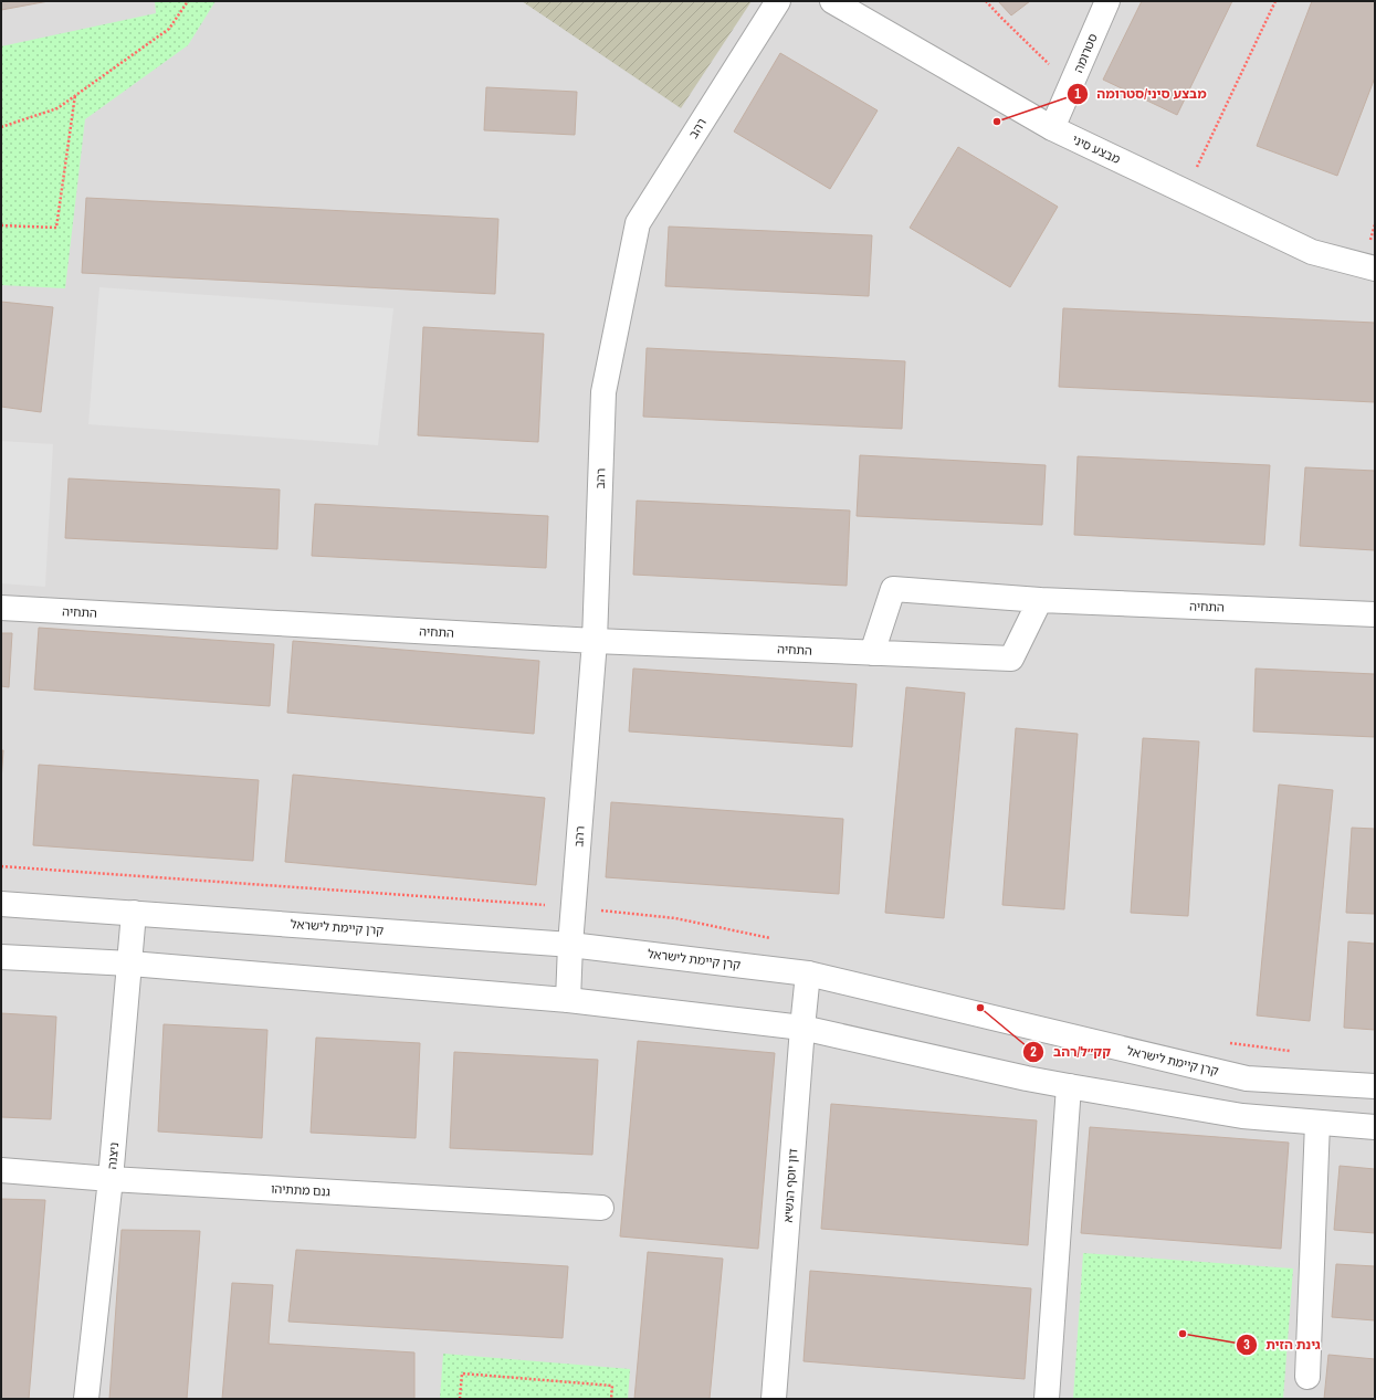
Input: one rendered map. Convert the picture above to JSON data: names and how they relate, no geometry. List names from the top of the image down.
{
  "streets": {
    "street": [
      "סטרומה",
      "רהב",
      "מבצע סיני",
      "התחיה",
      "קרן קיימת לישראל",
      "ניצנה",
      "דון יוסף הנשיא",
      "גנם מתתיהו"
    ]
  },
  "crossings": [
    ["סטרומה", "מבצע סיני"],
    ["רהב", "התחיה"],
    ["רהב", "קרן קיימת לישראל"],
    ["קרן קיימת לישראל", "ניצנה"],
    ["קרן קיימת לישראל", "דון יוסף הנשיא"],
    ["ניצנה", "גנם מתתיהו"]
  ],
  "places": ["מבצע סיני/סטרומה", "קק״ל/רהב", "גינת הזית"]
}
